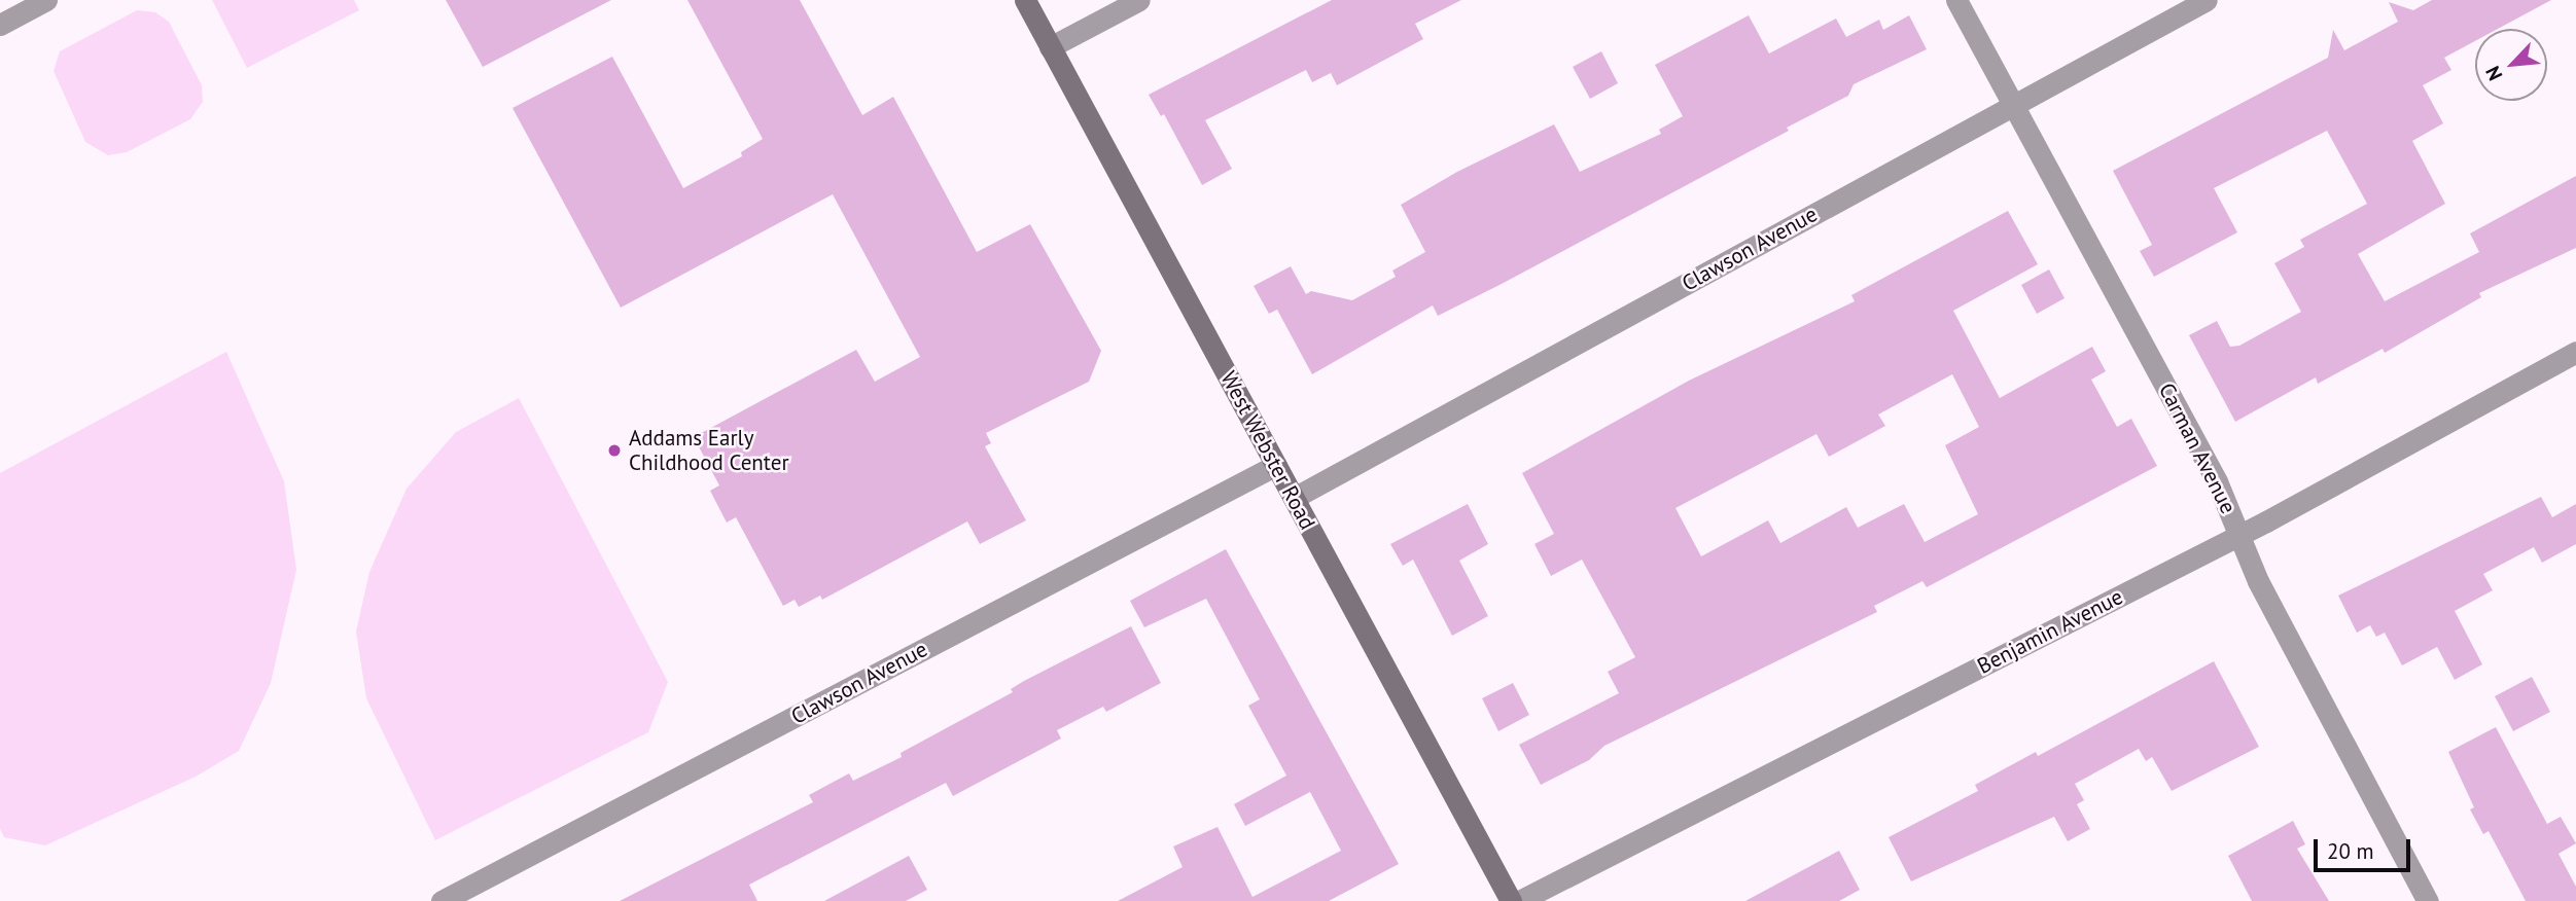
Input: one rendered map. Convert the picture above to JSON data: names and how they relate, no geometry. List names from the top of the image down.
{
  "streets": {
    "street": [
      "Clawson Avenue",
      "Carman Avenue",
      "West Webster Road",
      "Benjamin Avenue"
    ]
  },
  "crossings": [
    ["Clawson Avenue", "Carman Avenue"],
    ["Clawson Avenue", "West Webster Road"],
    ["Carman Avenue", "Benjamin Avenue"]
  ],
  "places": ["Addams Early Childhood Center"],
  "scale_bar": "20 m",
  "north": "bottom left"
}
